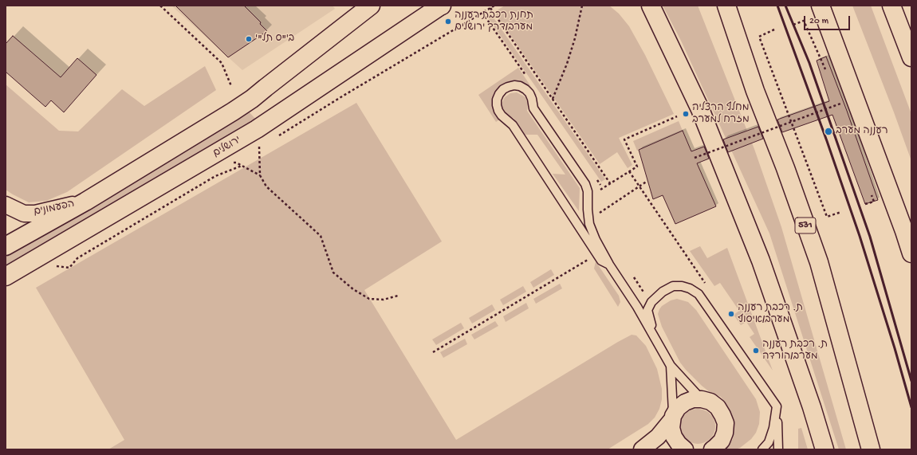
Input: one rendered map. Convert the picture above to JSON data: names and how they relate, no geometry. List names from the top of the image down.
{
  "streets": {
    "main road": ["ירושלים", "531"],
    "street": ["הפעמונים"]
  },
  "places": [
    "תחנת רכבת רעננה מערב/דרך ירושלים",
    "בי\"ס תל\"י",
    "מחלף הרצליה מזרח למערב",
    "רעננה מערב",
    "ת. רכבת רעננה מערב/איסוף",
    "ת. רכבת רעננה מערב/הורדה"
  ],
  "scale_bar": "20 m"
}
